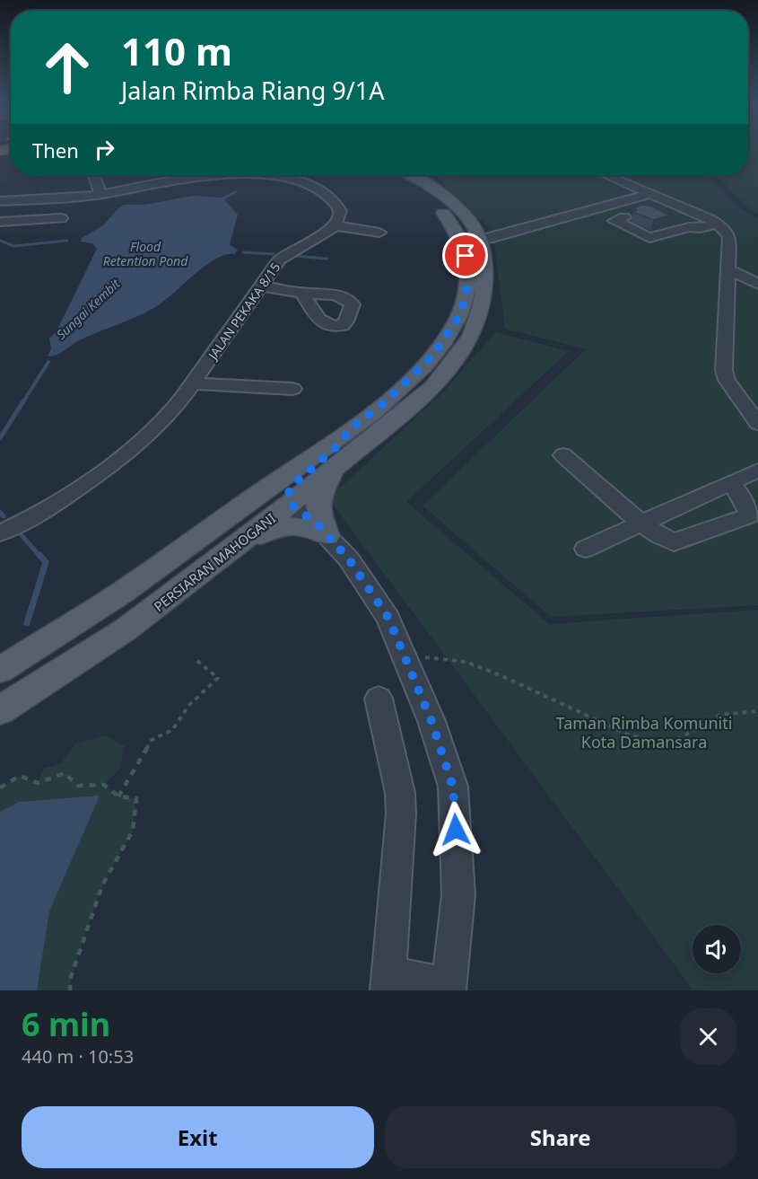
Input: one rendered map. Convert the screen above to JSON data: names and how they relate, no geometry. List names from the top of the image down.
{
  "streets": {
    "main road": ["PERSIARAN MAHOGANI"],
    "street": ["JALAN PEKAKA 8/15"]
  },
  "water": ["Flood Retention Pond", "Sungai Kembit"],
  "parks": ["Taman Rimba Komuniti Kota Damansara"],
  "page": {
    "turn": ["110 m", "Jalan Rimba Riang 9/1A"],
    "then": "Then",
    "heading": ["6 min", "440 m · 10:53"],
    "buttons": ["Exit", "Share"]
  }
}
